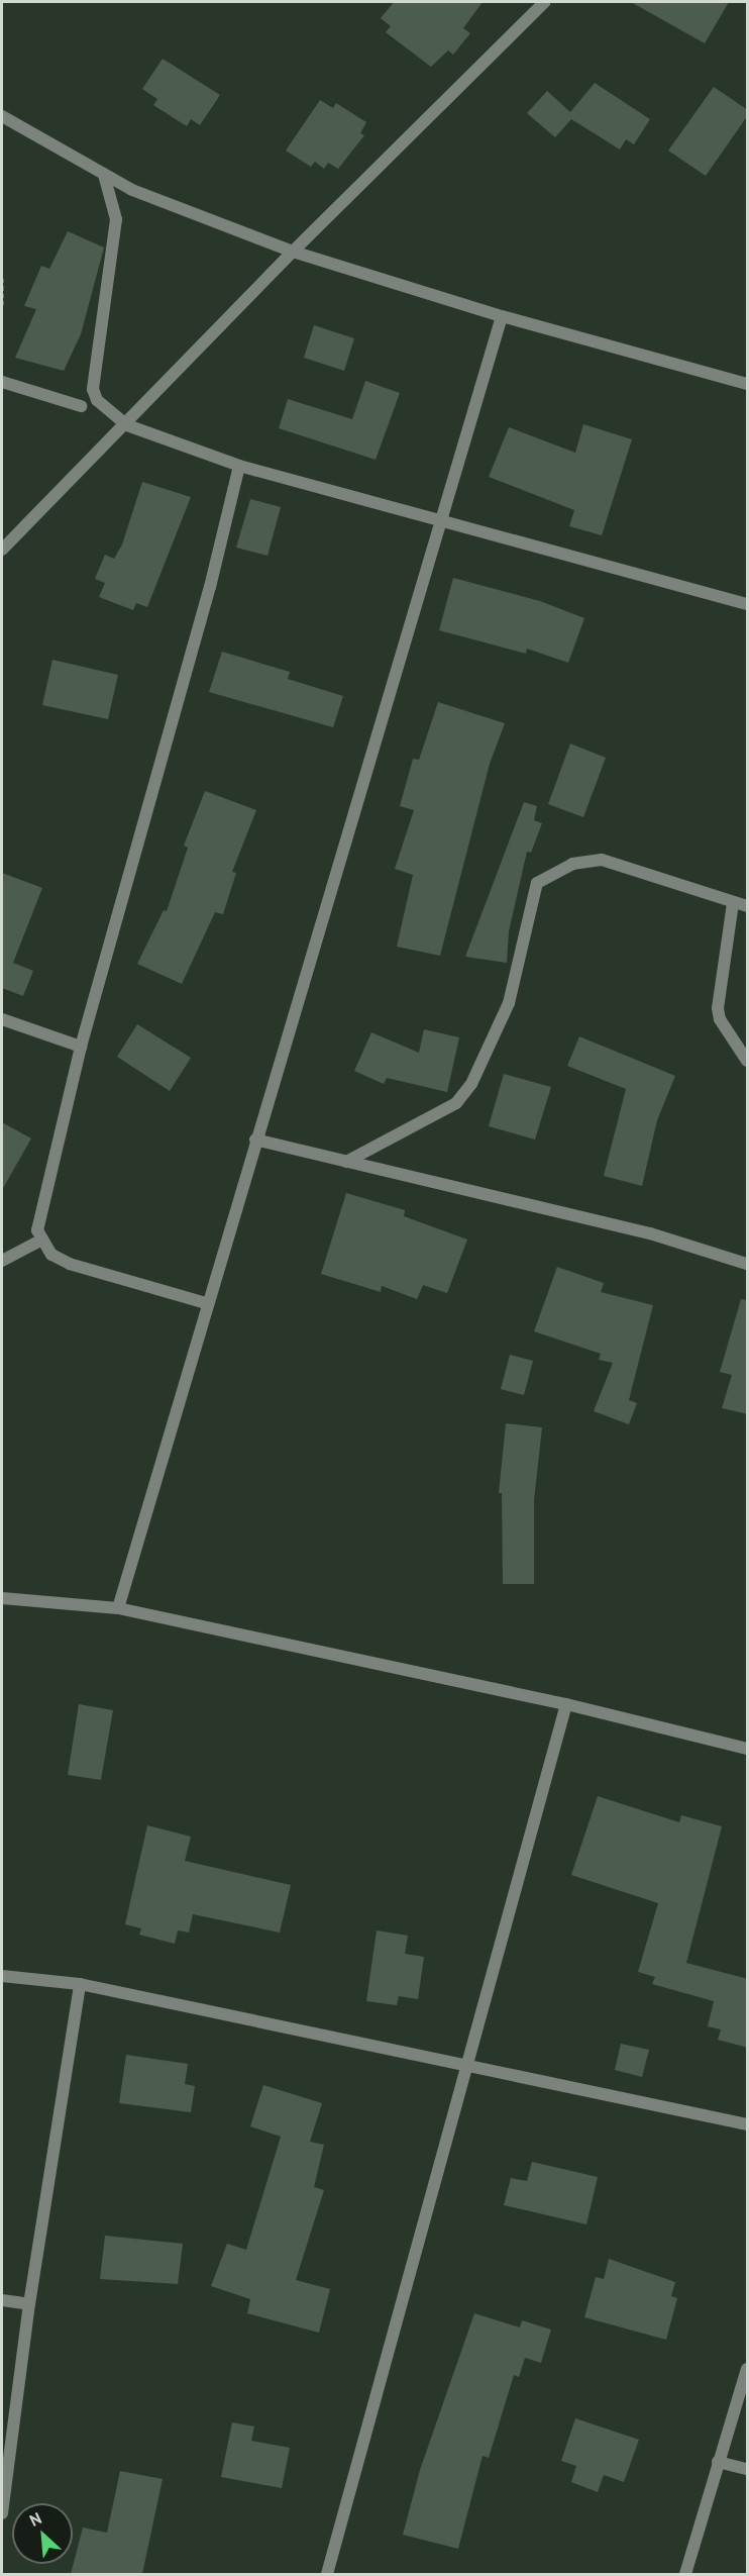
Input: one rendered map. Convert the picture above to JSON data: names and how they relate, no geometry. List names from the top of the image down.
{
  "north": "top left"
}
